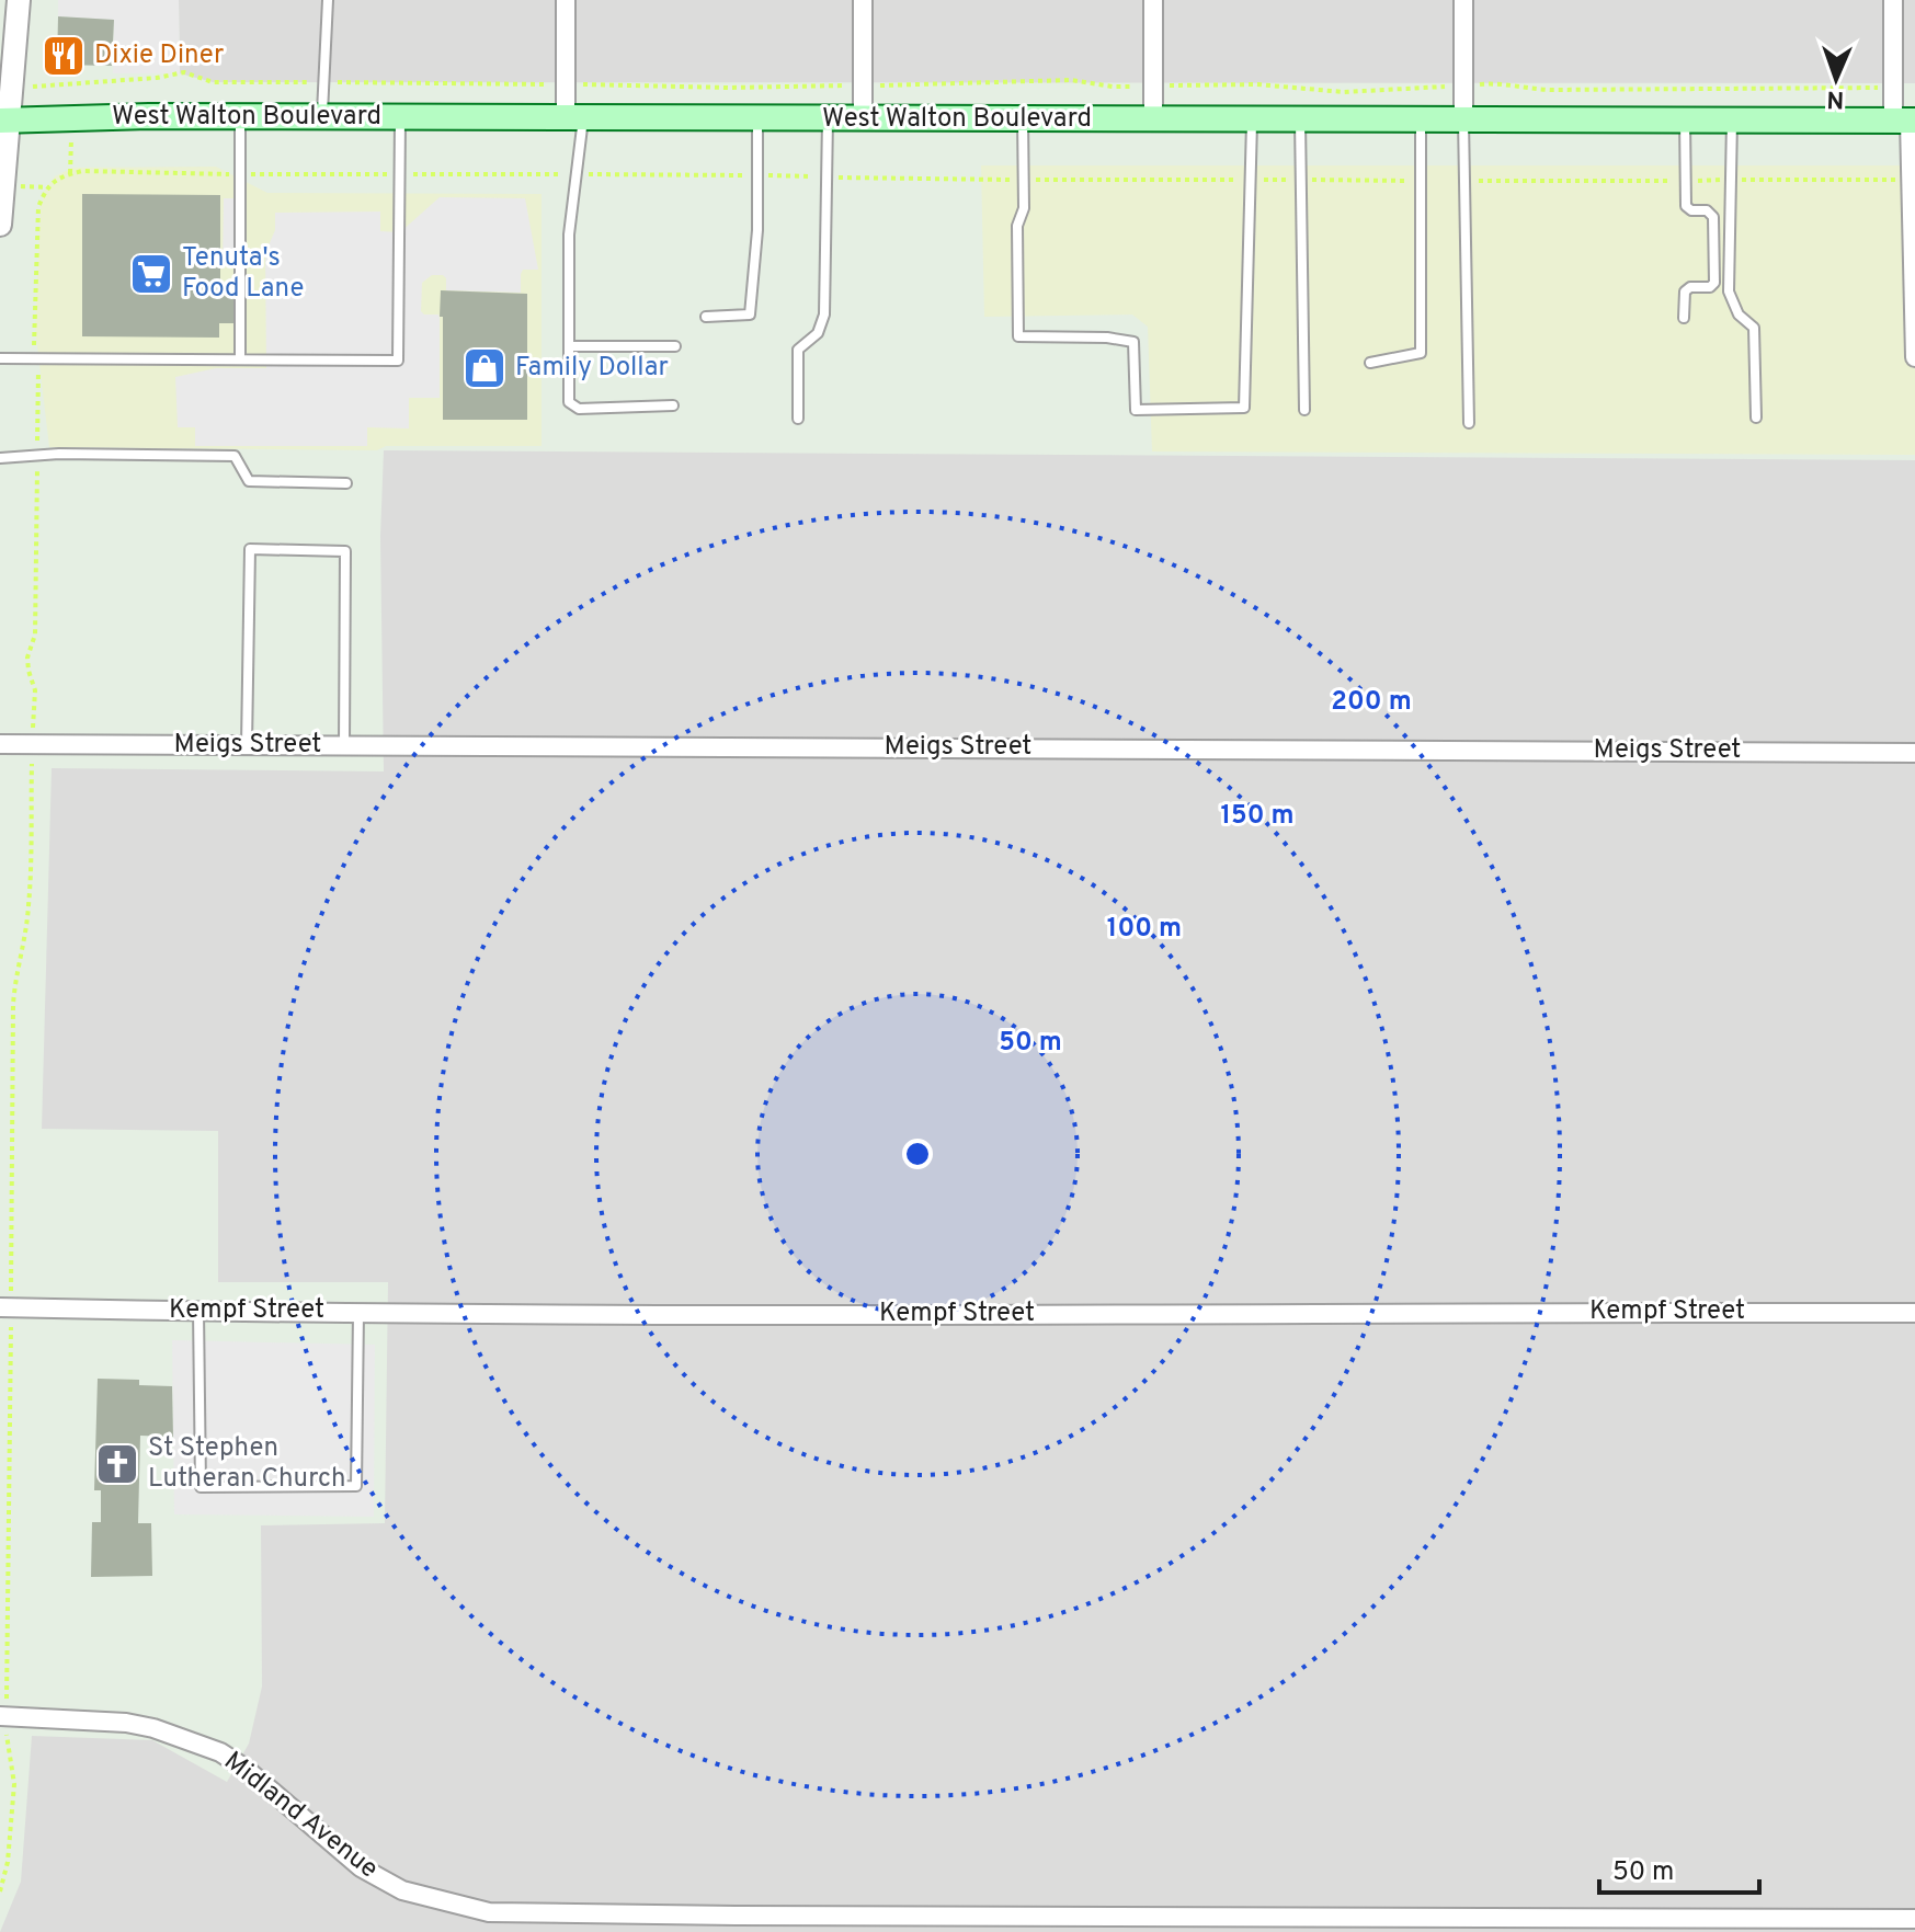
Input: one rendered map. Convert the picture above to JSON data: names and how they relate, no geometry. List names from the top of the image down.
{
  "streets": {
    "main road": ["West Walton Boulevard"],
    "street": ["Meigs Street", "Kempf Street", "Midland Avenue"]
  },
  "places": {
    "restaurant": ["Dixie Diner"],
    "supermarket": ["Tenuta's Food Lane"],
    "shop": ["Family Dollar"],
    "church": ["St Stephen Lutheran Church"]
  },
  "scale_bar": "50 m",
  "north": "bottom",
  "rings": [
    "200 m",
    "150 m",
    "100 m",
    "50 m"
  ]
}
